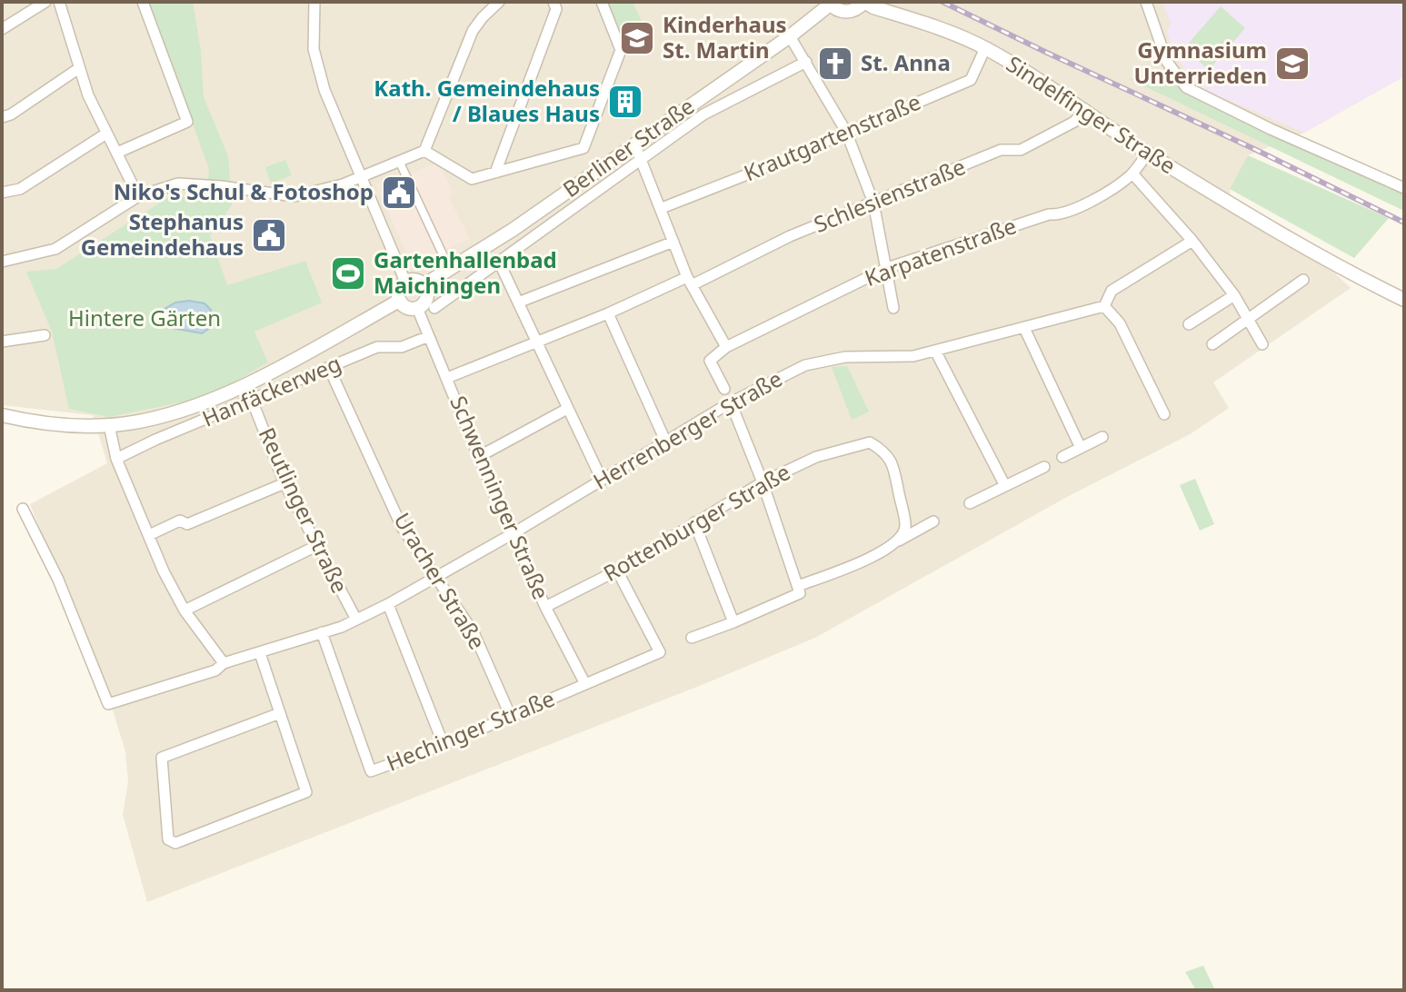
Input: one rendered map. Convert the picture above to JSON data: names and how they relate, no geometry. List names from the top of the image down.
{
  "streets": {
    "main road": ["Sindelfinger Straße", "Berliner Straße"],
    "street": [
      "Krautgartenstraße",
      "Schlesienstraße",
      "Karpatenstraße",
      "Hanfäckerweg",
      "Herrenberger Straße",
      "Schwenninger Straße",
      "Reutlinger Straße",
      "Rottenburger Straße",
      "Uracher Straße",
      "Hechinger Straße"
    ]
  },
  "crossings": [
    ["Sindelfinger Straße", "Krautgartenstraße"],
    ["Sindelfinger Straße", "Schlesienstraße"],
    ["Sindelfinger Straße", "Karpatenstraße"],
    ["Berliner Straße", "Schwenninger Straße"],
    ["Schlesienstraße", "Schwenninger Straße"],
    ["Hanfäckerweg", "Schwenninger Straße"],
    ["Hanfäckerweg", "Reutlinger Straße"],
    ["Hanfäckerweg", "Uracher Straße"],
    ["Herrenberger Straße", "Schwenninger Straße"],
    ["Herrenberger Straße", "Reutlinger Straße"],
    ["Herrenberger Straße", "Uracher Straße"],
    ["Herrenberger Straße", "Hechinger Straße"],
    ["Schwenninger Straße", "Rottenburger Straße"],
    ["Schwenninger Straße", "Hechinger Straße"],
    ["Rottenburger Straße", "Hechinger Straße"],
    ["Uracher Straße", "Hechinger Straße"]
  ],
  "parks": ["Hintere Gärten"],
  "places": {
    "school or university": ["Kinderhaus St. Martin", "Gymnasium Unterrieden"],
    "church": ["St. Anna"],
    "building": ["Kath. Gemeindehaus / Blaues Haus"],
    "public building": ["Niko's Schul & Fotoshop", "Stephanus Gemeindehaus"],
    "sports": ["Gartenhallenbad Maichingen"]
  }
}
